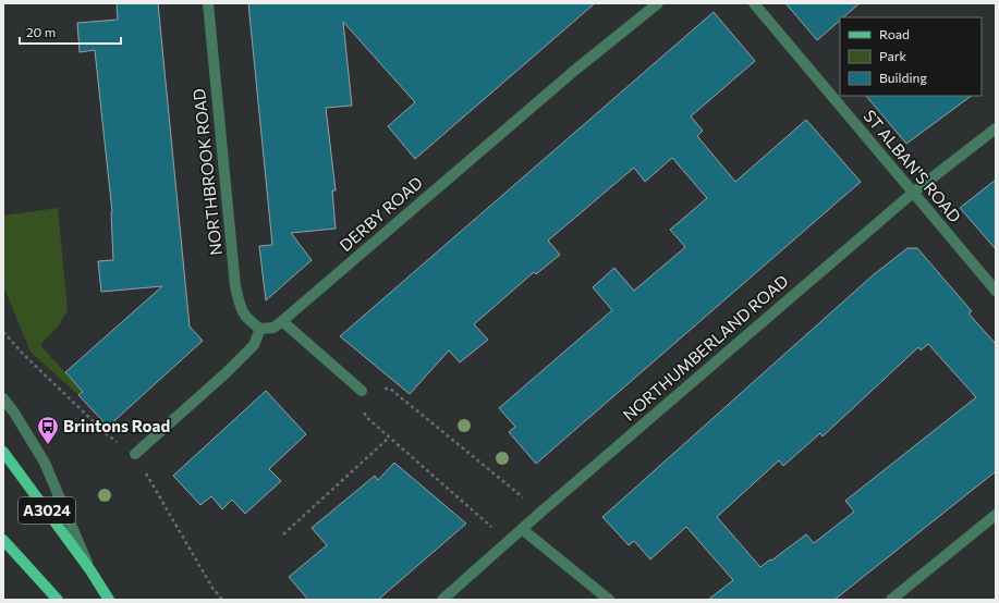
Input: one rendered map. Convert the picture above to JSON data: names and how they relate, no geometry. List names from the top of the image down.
{
  "streets": {
    "main road": ["A3024"],
    "street": [
      "ST ALBAN'S ROAD",
      "NORTHBROOK ROAD",
      "DERBY ROAD",
      "NORTHUMBERLAND ROAD"
    ]
  },
  "crossings": [
    ["ST ALBAN'S ROAD", "NORTHUMBERLAND ROAD"],
    ["NORTHBROOK ROAD", "DERBY ROAD"]
  ],
  "places": {
    "bus stop": ["Brintons Road"]
  },
  "legend": ["Road", "Park", "Building"],
  "scale_bar": "20 m"
}
